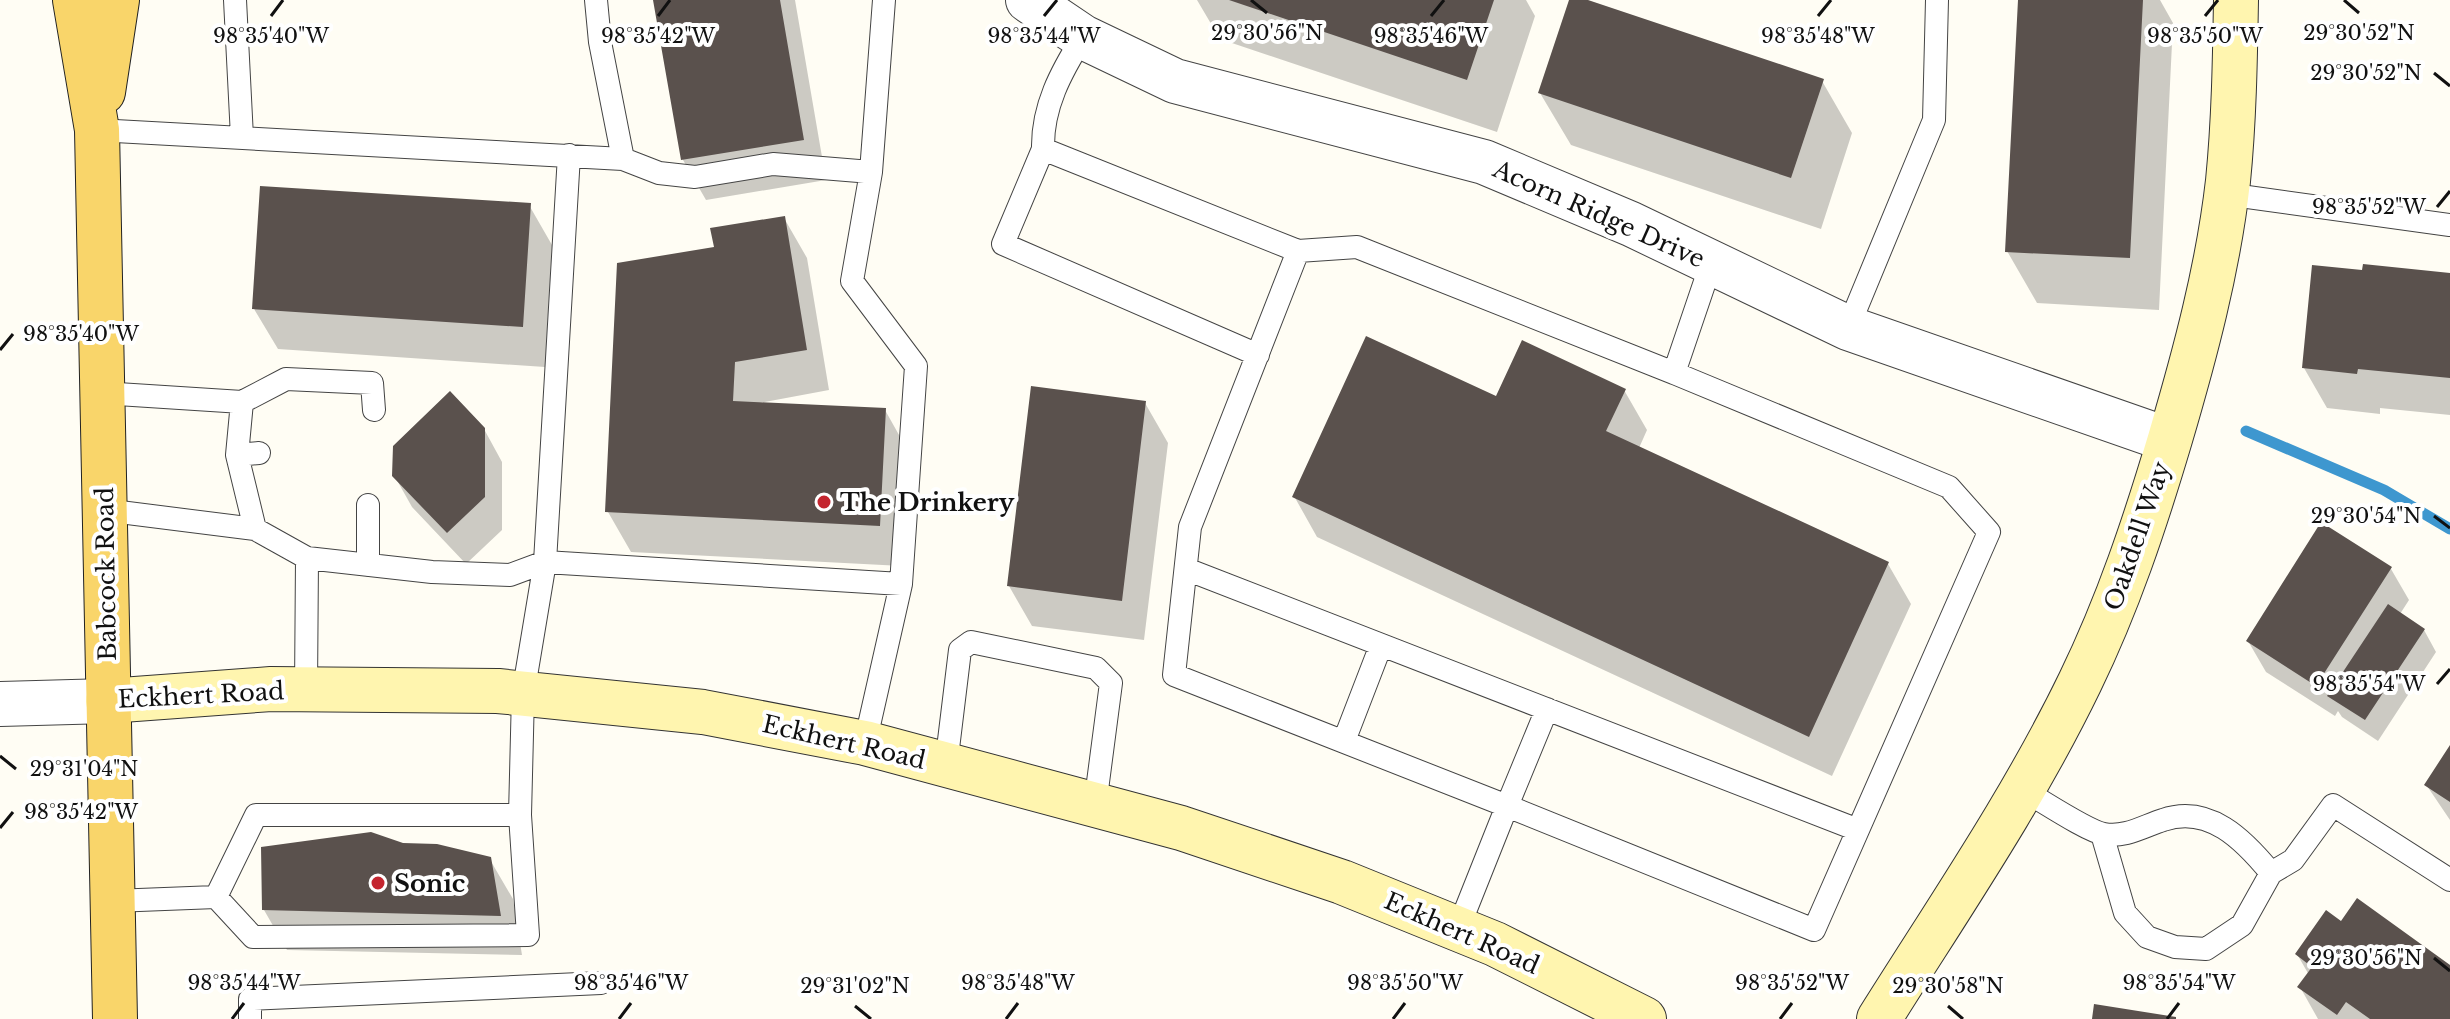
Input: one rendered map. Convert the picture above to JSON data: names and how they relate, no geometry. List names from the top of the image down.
{
  "streets": {
    "main road": ["Oakdell Way", "Babcock Road", "Eckhert Road"],
    "street": ["Acorn Ridge Drive"]
  },
  "crossings": [
    ["Acorn Ridge Drive", "Oakdell Way"],
    ["Babcock Road", "Eckhert Road"]
  ],
  "places": ["The Drinkery", "Sonic"],
  "coordinates": [
    "29°30'56\"N",
    "29°30'52\"N",
    "98°35'40\"W",
    "98°35'42\"W",
    "98°35'44\"W",
    "98°35'46\"W",
    "98°35'48\"W",
    "98°35'50\"W",
    "98°35'52\"W",
    "29°30'54\"N",
    "98°35'54\"W",
    "29°31'04\"N",
    "29°31'02\"N",
    "29°30'58\"N"
  ]
}
